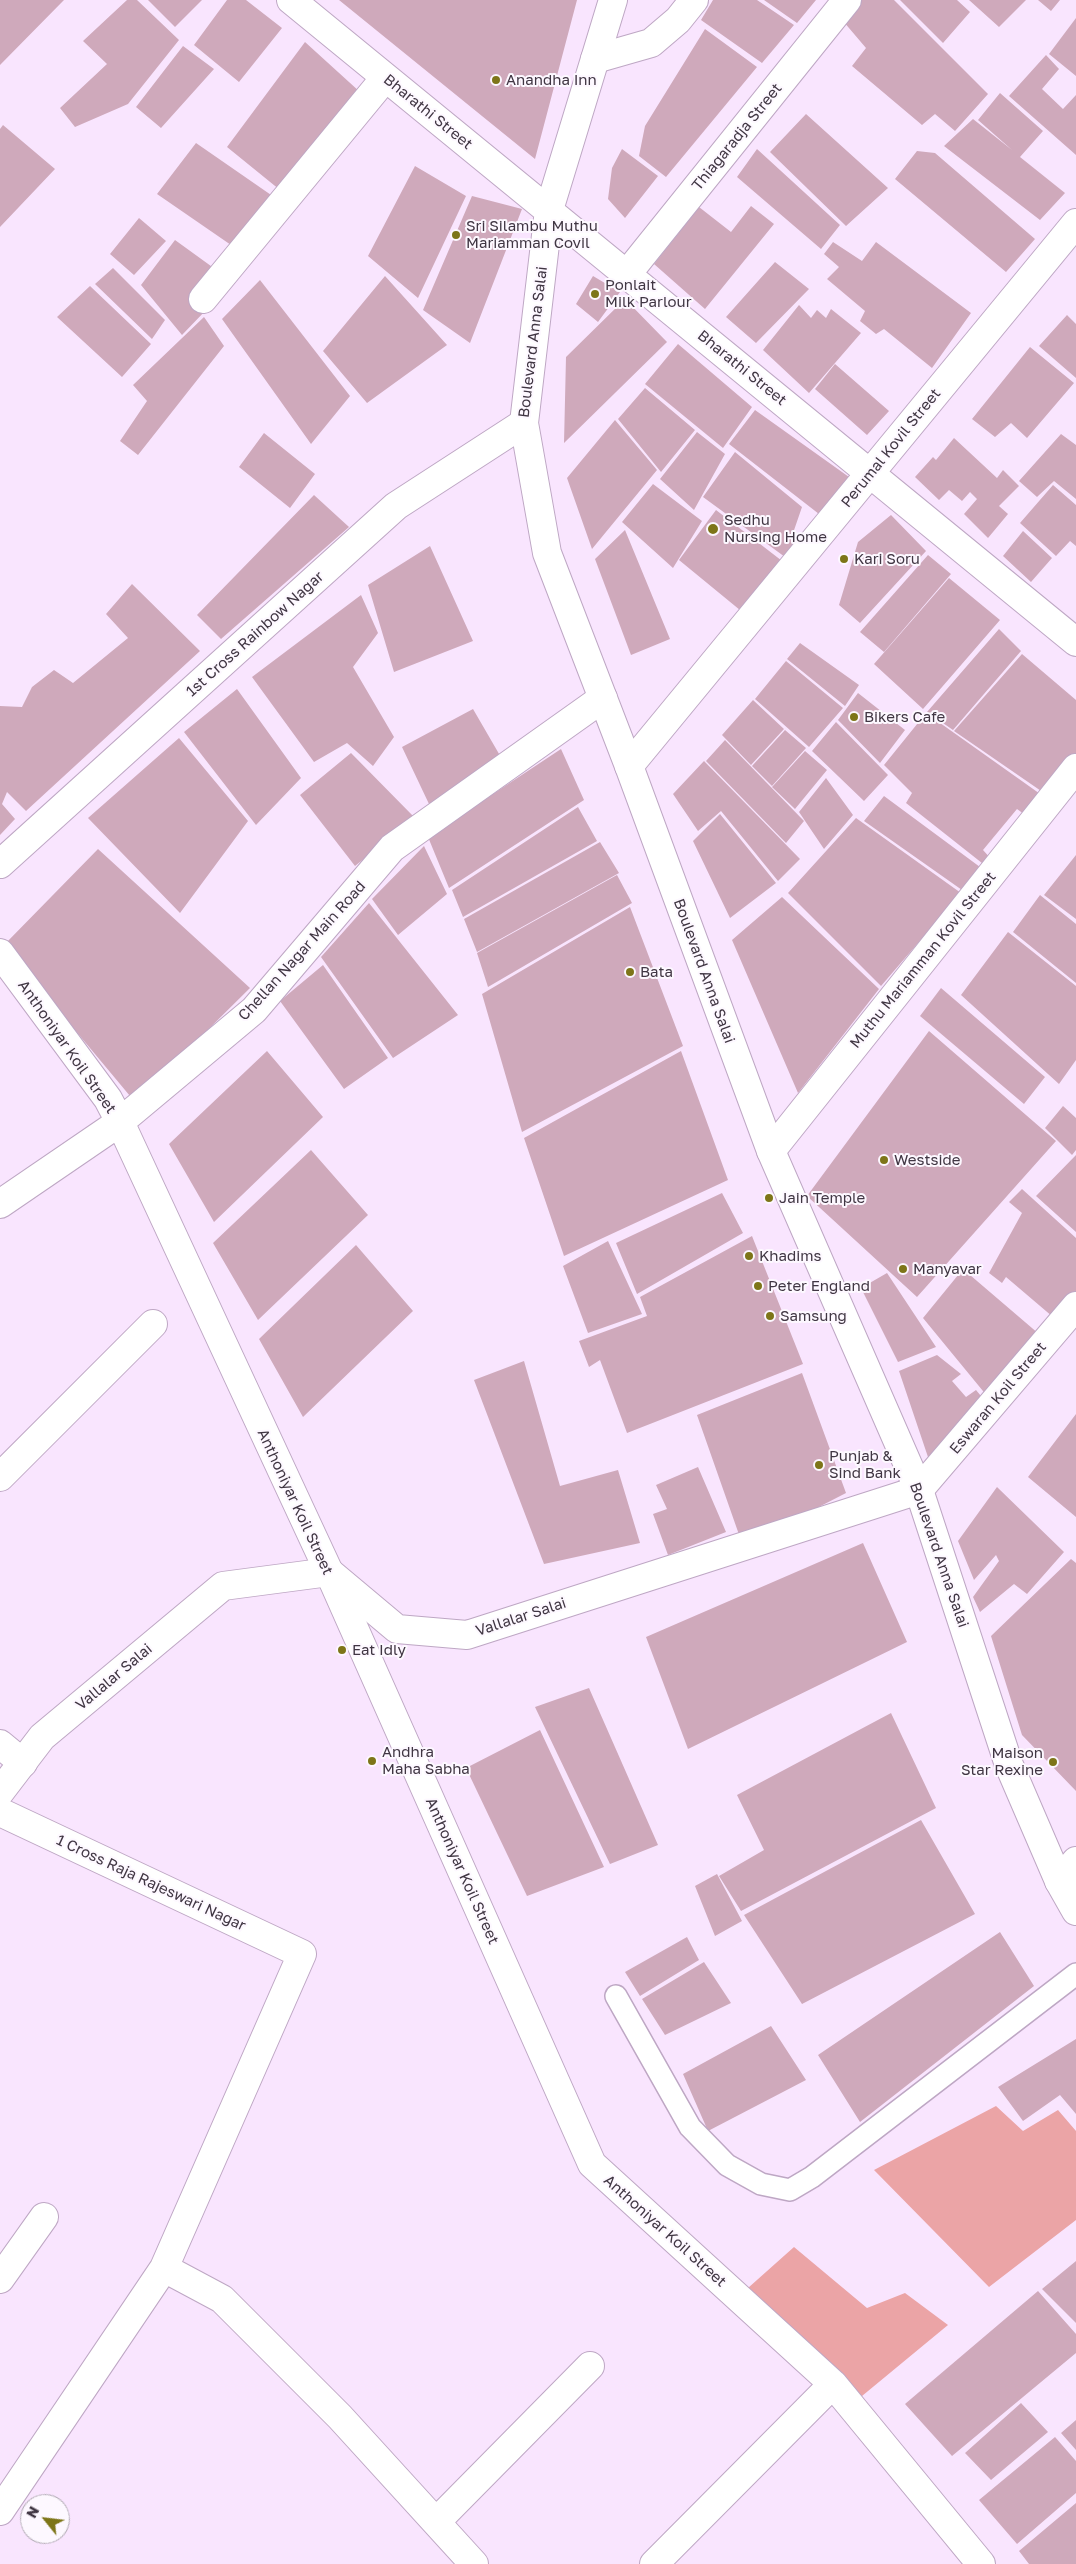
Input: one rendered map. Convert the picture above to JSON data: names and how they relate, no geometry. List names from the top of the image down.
{
  "streets": {
    "street": [
      "Bharathi Street",
      "Thiagaradja Street",
      "Boulevard Anna Salai",
      "Perumal Kovil Street",
      "1st Cross Rainbow Nagar",
      "Chellan Nagar Main Road",
      "Muthu Mariamman Kovil Street",
      "Anthoniyar Koil Street",
      "Eswaran Koil Street",
      "Vallalar Salai",
      "1 Cross Raja Rajeswari Nagar"
    ]
  },
  "crossings": [
    ["Bharathi Street", "Thiagaradja Street"],
    ["Bharathi Street", "Boulevard Anna Salai"],
    ["Bharathi Street", "Perumal Kovil Street"],
    ["Boulevard Anna Salai", "Perumal Kovil Street"],
    ["Boulevard Anna Salai", "1st Cross Rainbow Nagar"],
    ["Boulevard Anna Salai", "Chellan Nagar Main Road"],
    ["Boulevard Anna Salai", "Muthu Mariamman Kovil Street"],
    ["Boulevard Anna Salai", "Eswaran Koil Street"],
    ["Boulevard Anna Salai", "Vallalar Salai"],
    ["Chellan Nagar Main Road", "Anthoniyar Koil Street"],
    ["Anthoniyar Koil Street", "Vallalar Salai"],
    ["Eswaran Koil Street", "Vallalar Salai"]
  ],
  "places": [
    "Anandha Inn",
    "Sri Silambu Muthu Mariamman Covil",
    "Ponlait Milk Parlour",
    "Sedhu Nursing Home",
    "Kari Soru",
    "Bikers Cafe",
    "Bata",
    "Westside",
    "Jain Temple",
    "Khadims",
    "Manyavar",
    "Peter England",
    "Samsung",
    "Punjab & Sind Bank",
    "Eat Idly",
    "Andhra Maha Sabha",
    "Maison Star Rexine"
  ],
  "north": "top left"
}
